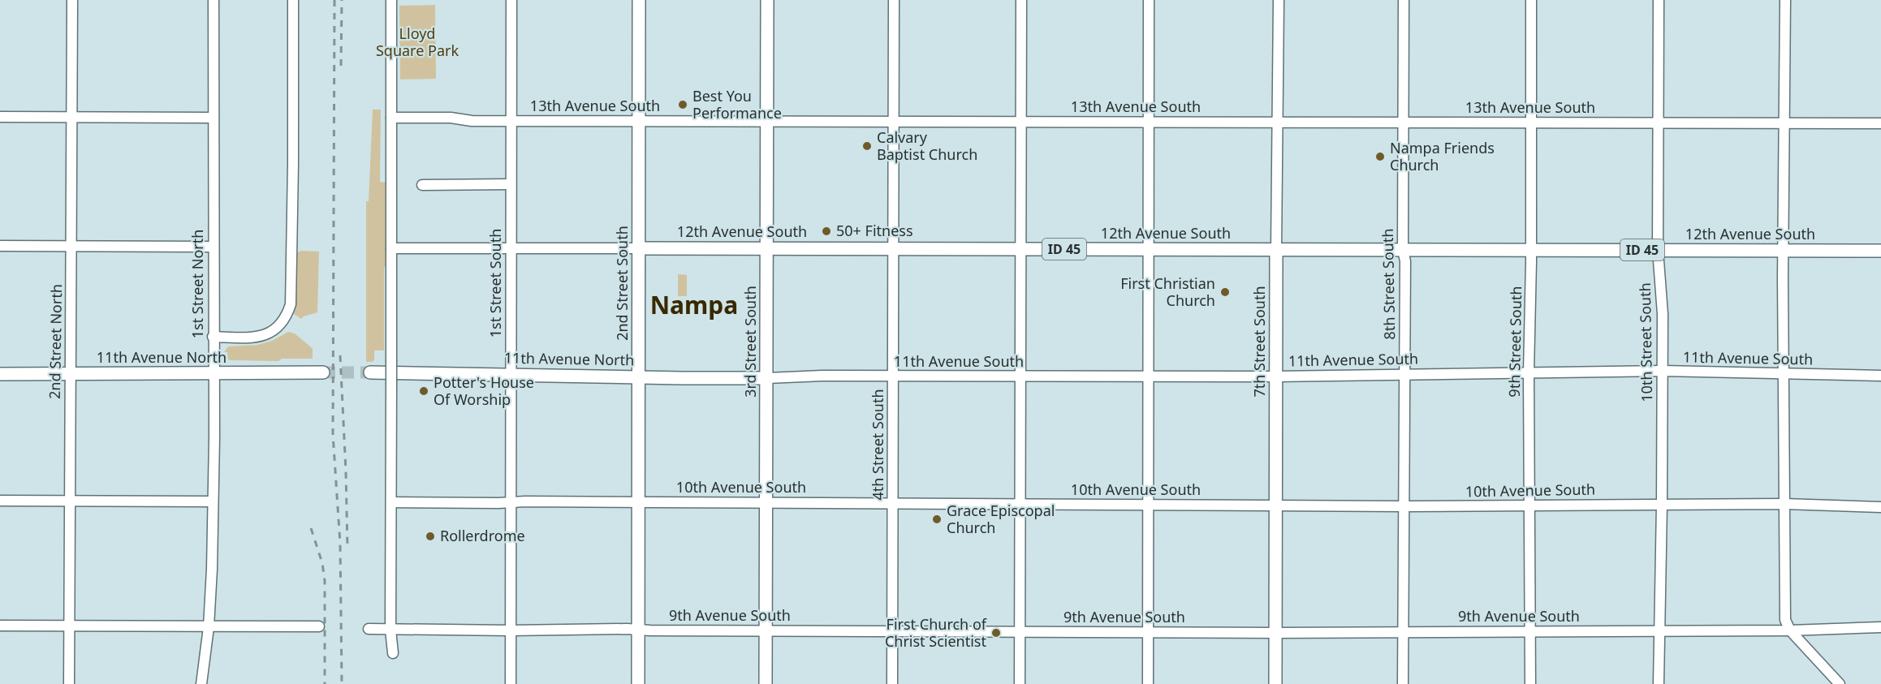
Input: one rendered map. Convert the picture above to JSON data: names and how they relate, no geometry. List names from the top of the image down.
{
  "streets": {
    "main road": [
      "12th Avenue South",
      "ID 45",
      "2nd Street South",
      "3rd Street South",
      "7th Street South",
      "11th Avenue North"
    ],
    "street": [
      "13th Avenue South",
      "1st Street South",
      "1st Street North",
      "8th Street South",
      "2nd Street North",
      "9th Street South",
      "10th Street South",
      "11th Avenue South",
      "4th Street South",
      "10th Avenue South",
      "9th Avenue South"
    ]
  },
  "crossings": [
    ["13th Avenue South", "1st Street South"],
    ["13th Avenue South", "2nd Street South"],
    ["13th Avenue South", "8th Street South"],
    ["13th Avenue South", "3rd Street South"],
    ["13th Avenue South", "7th Street South"],
    ["13th Avenue South", "9th Street South"],
    ["13th Avenue South", "10th Street South"],
    ["13th Avenue South", "4th Street South"],
    ["12th Avenue South", "1st Street South"],
    ["12th Avenue South", "2nd Street South"],
    ["12th Avenue South", "8th Street South"],
    ["12th Avenue South", "3rd Street South"],
    ["12th Avenue South", "7th Street South"],
    ["12th Avenue South", "9th Street South"],
    ["12th Avenue South", "10th Street South"],
    ["12th Avenue South", "4th Street South"],
    ["1st Street South", "11th Avenue North"],
    ["1st Street South", "10th Avenue South"],
    ["1st Street South", "9th Avenue South"],
    ["2nd Street South", "11th Avenue North"],
    ["2nd Street South", "10th Avenue South"],
    ["2nd Street South", "9th Avenue South"],
    ["1st Street North", "11th Avenue North"],
    ["8th Street South", "11th Avenue South"],
    ["8th Street South", "10th Avenue South"],
    ["8th Street South", "9th Avenue South"],
    ["2nd Street North", "11th Avenue North"],
    ["3rd Street South", "11th Avenue North"],
    ["3rd Street South", "11th Avenue South"],
    ["3rd Street South", "10th Avenue South"],
    ["3rd Street South", "9th Avenue South"],
    ["7th Street South", "11th Avenue South"],
    ["7th Street South", "10th Avenue South"],
    ["7th Street South", "9th Avenue South"],
    ["9th Street South", "11th Avenue South"],
    ["9th Street South", "10th Avenue South"],
    ["9th Street South", "9th Avenue South"],
    ["10th Street South", "11th Avenue South"],
    ["10th Street South", "10th Avenue South"],
    ["10th Street South", "9th Avenue South"],
    ["11th Avenue North", "11th Avenue South"],
    ["11th Avenue South", "4th Street South"],
    ["4th Street South", "10th Avenue South"],
    ["4th Street South", "9th Avenue South"]
  ],
  "districts": ["Nampa"],
  "parks": ["Lloyd Square Park"],
  "places": [
    "Best You Performance",
    "Calvary Baptist Church",
    "Nampa Friends Church",
    "50+ Fitness",
    "First Christian Church",
    "Potter's House Of Worship",
    "Grace Episcopal Church",
    "Rollerdrome",
    "First Church of Christ Scientist"
  ]
}
